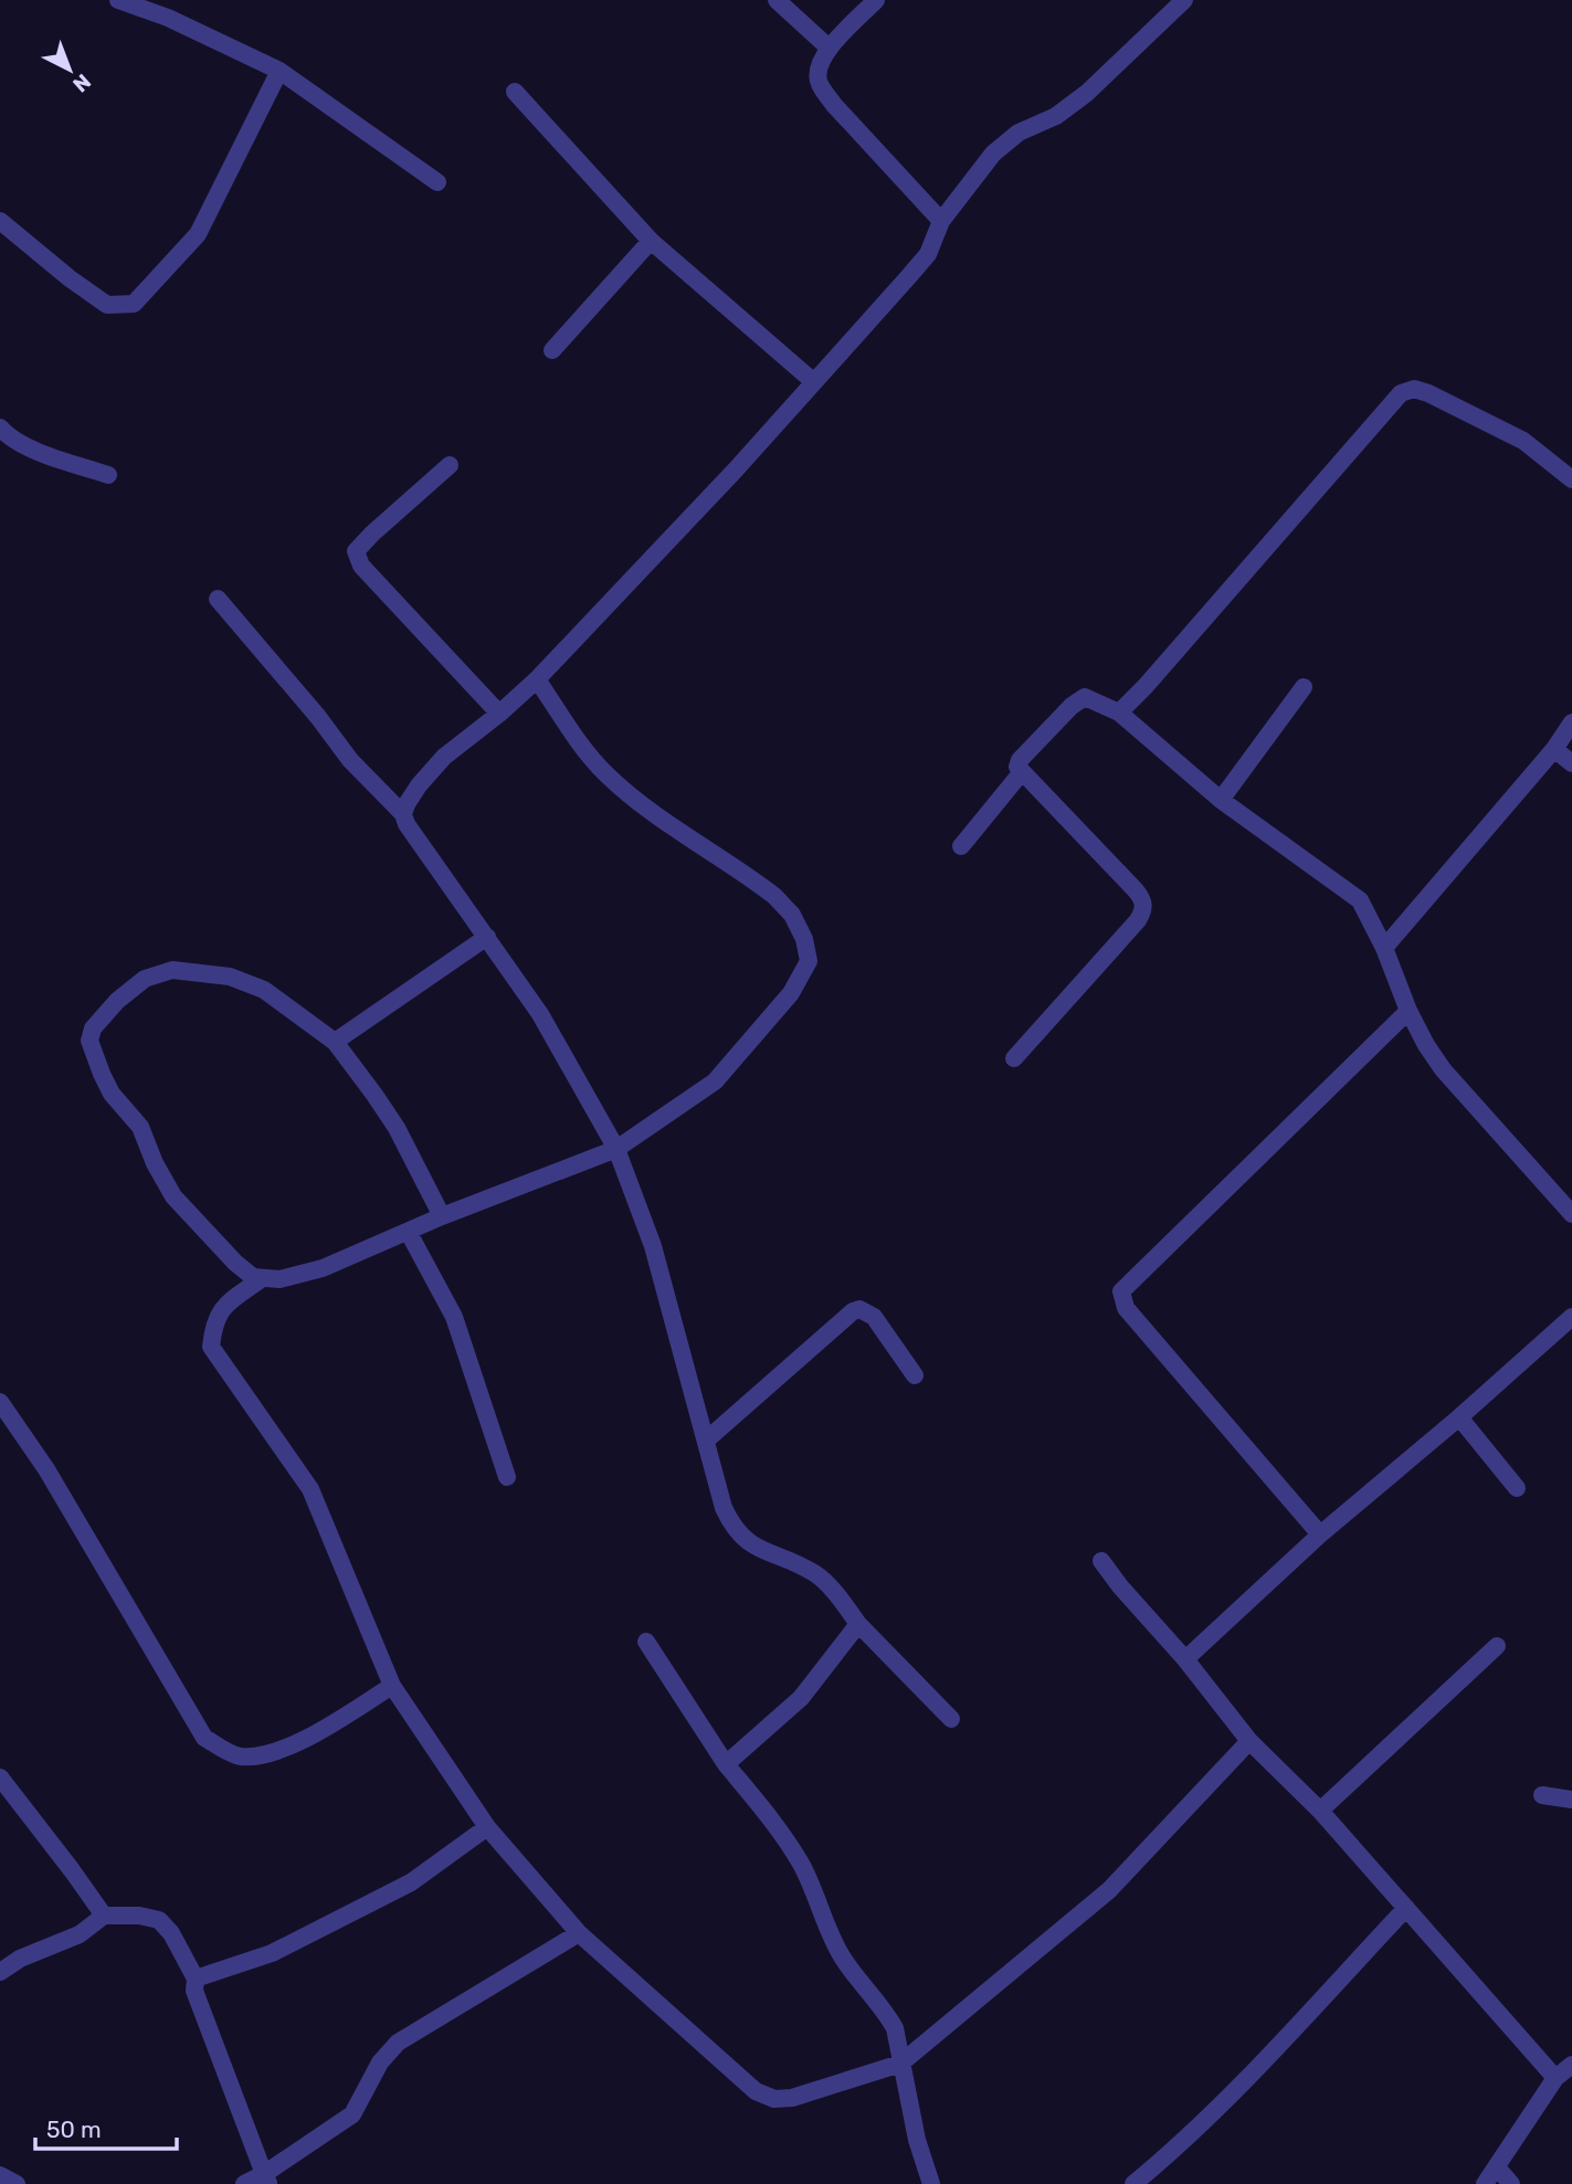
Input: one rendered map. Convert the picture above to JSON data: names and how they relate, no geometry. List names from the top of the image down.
{
  "scale_bar": "50 m",
  "north": "bottom right"
}
